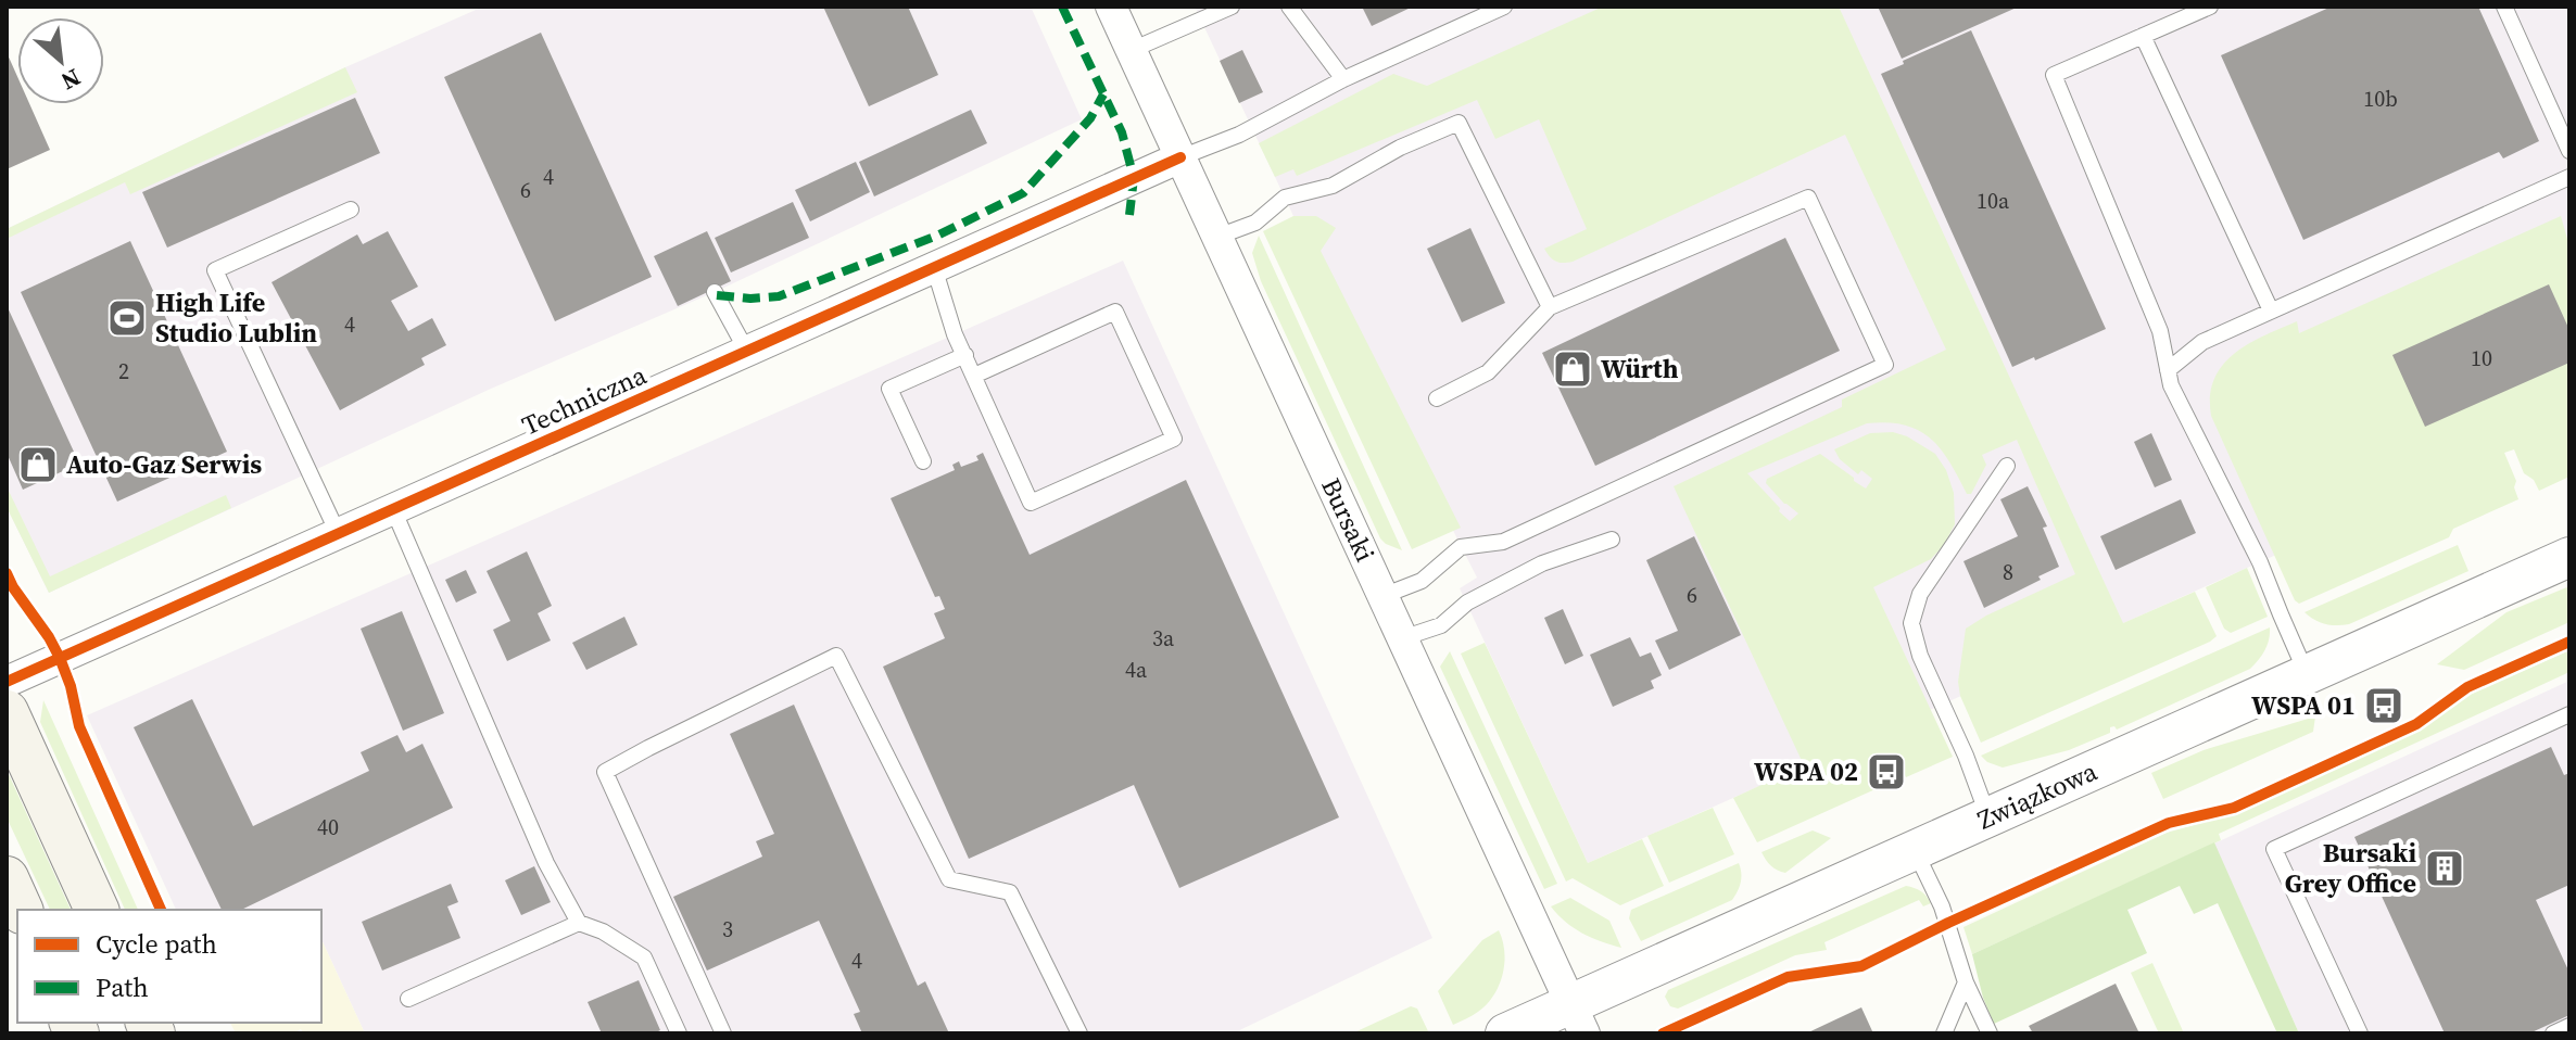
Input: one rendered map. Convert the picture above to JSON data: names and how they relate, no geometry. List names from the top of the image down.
{
  "streets": {
    "street": ["Techniczna", "Bursaki", "Związkowa"]
  },
  "crossings": [
    ["Techniczna", "Bursaki"],
    ["Bursaki", "Związkowa"]
  ],
  "places": {
    "sports": ["High Life Studio Lublin"],
    "shop": ["Würth", "Auto-Gaz Serwis"],
    "bus stop": ["WSPA 01", "WSPA 02"],
    "building": ["Bursaki Grey Office"]
  },
  "house_numbers": [
    "10b",
    "4",
    "6",
    "10a",
    "4",
    "10",
    "2",
    "8",
    "6",
    "3a",
    "4a",
    "40",
    "3",
    "4"
  ],
  "legend": ["Cycle path", "Path"],
  "north": "bottom right"
}
